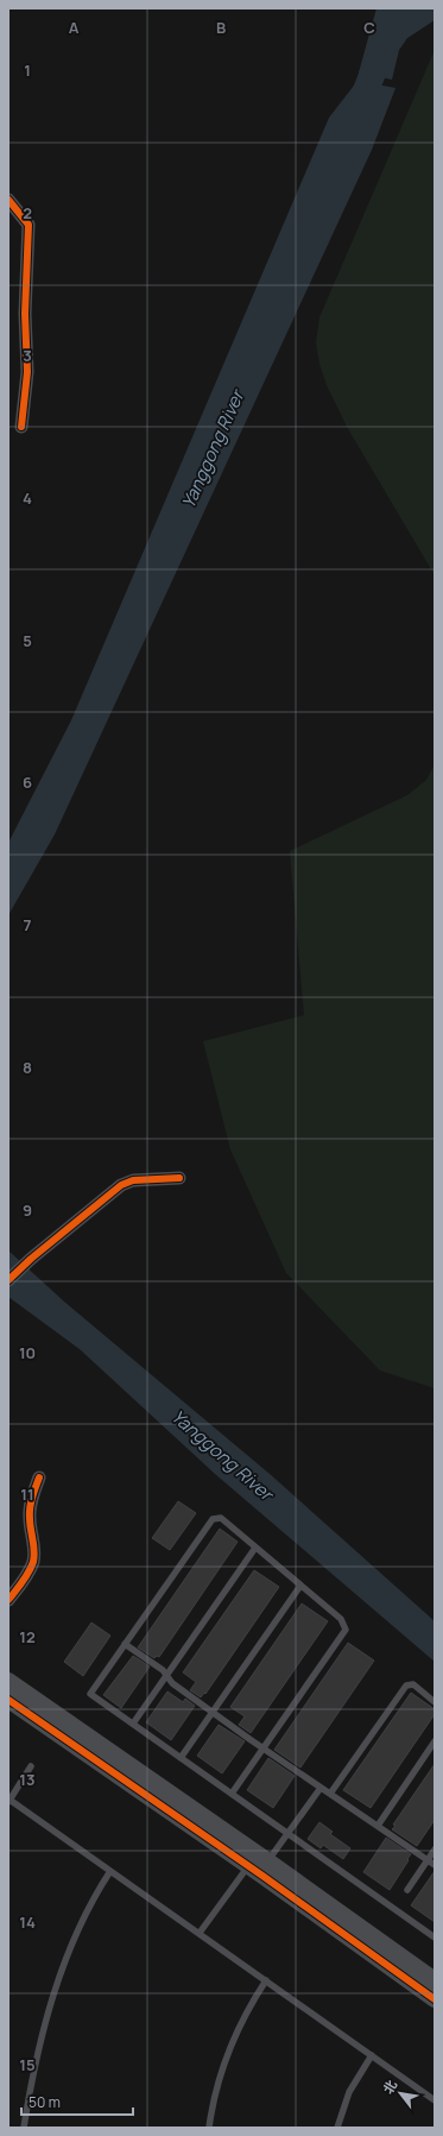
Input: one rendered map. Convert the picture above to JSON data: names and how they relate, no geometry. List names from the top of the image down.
{
  "water": ["Yanggong River"],
  "scale_bar": "50 m",
  "north": "top left",
  "grid": {
    "columns": ["A", "B", "C"],
    "rows": [
      "1",
      "2",
      "3",
      "4",
      "5",
      "6",
      "7",
      "8",
      "9",
      "10",
      "11",
      "12",
      "13",
      "14",
      "15"
    ]
  }
}
